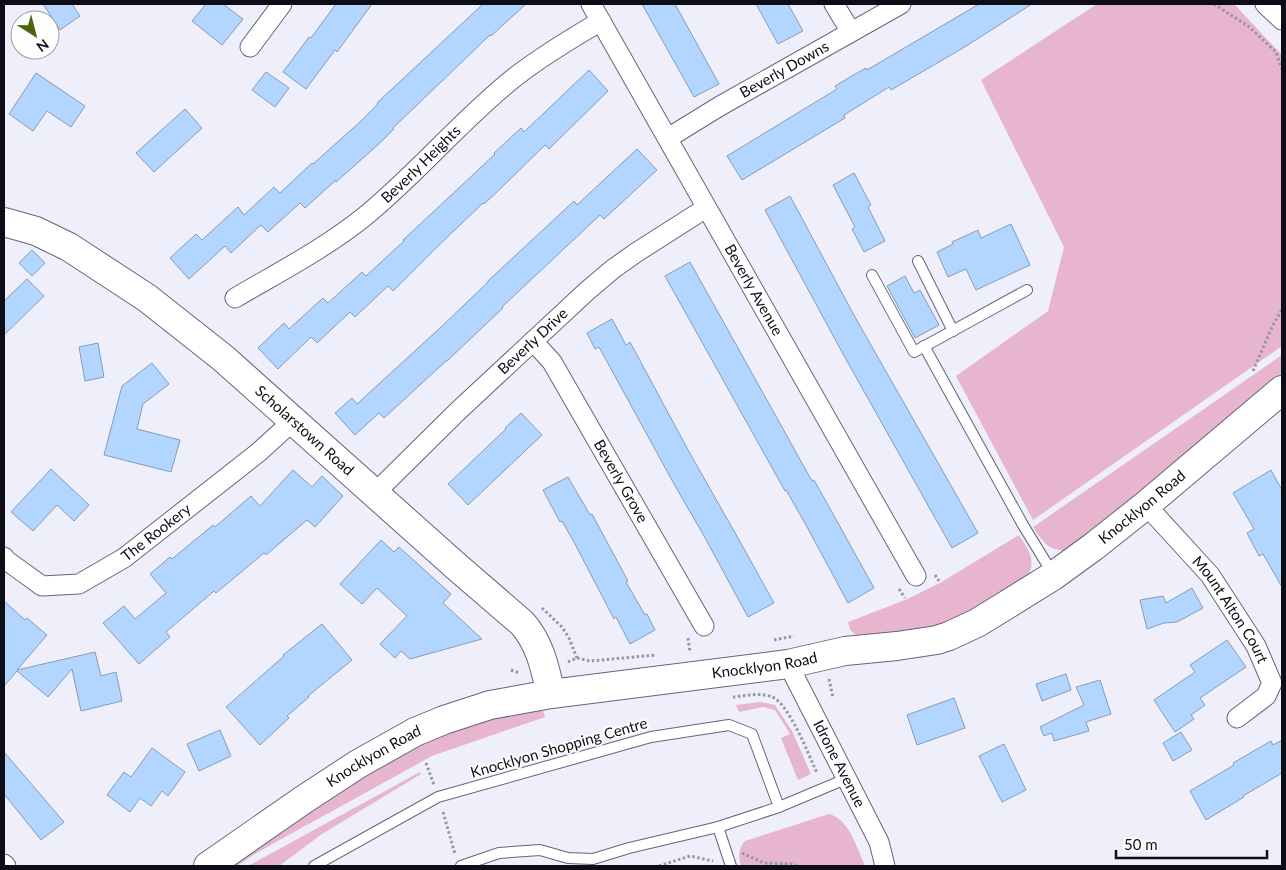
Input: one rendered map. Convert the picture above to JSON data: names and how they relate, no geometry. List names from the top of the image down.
{
  "streets": {
    "street": [
      "Beverly Downs",
      "Beverly Heights",
      "Beverly Avenue",
      "Beverly Drive",
      "Scholarstown Road",
      "Beverly Grove",
      "Knocklyon Road",
      "The Rookery",
      "Mount Alton Court",
      "Idrone Avenue"
    ],
    "lane": ["Knocklyon Shopping Centre"]
  },
  "crossings": [
    ["Beverly Downs", "Beverly Avenue"],
    ["Beverly Heights", "Beverly Avenue"],
    ["Beverly Avenue", "Beverly Drive"],
    ["Beverly Drive", "Scholarstown Road"],
    ["Beverly Drive", "Beverly Grove"],
    ["Scholarstown Road", "Knocklyon Road"],
    ["Scholarstown Road", "The Rookery"],
    ["Knocklyon Road", "Mount Alton Court"],
    ["Knocklyon Road", "Idrone Avenue"]
  ],
  "scale_bar": "50 m",
  "north": "bottom right"
}
